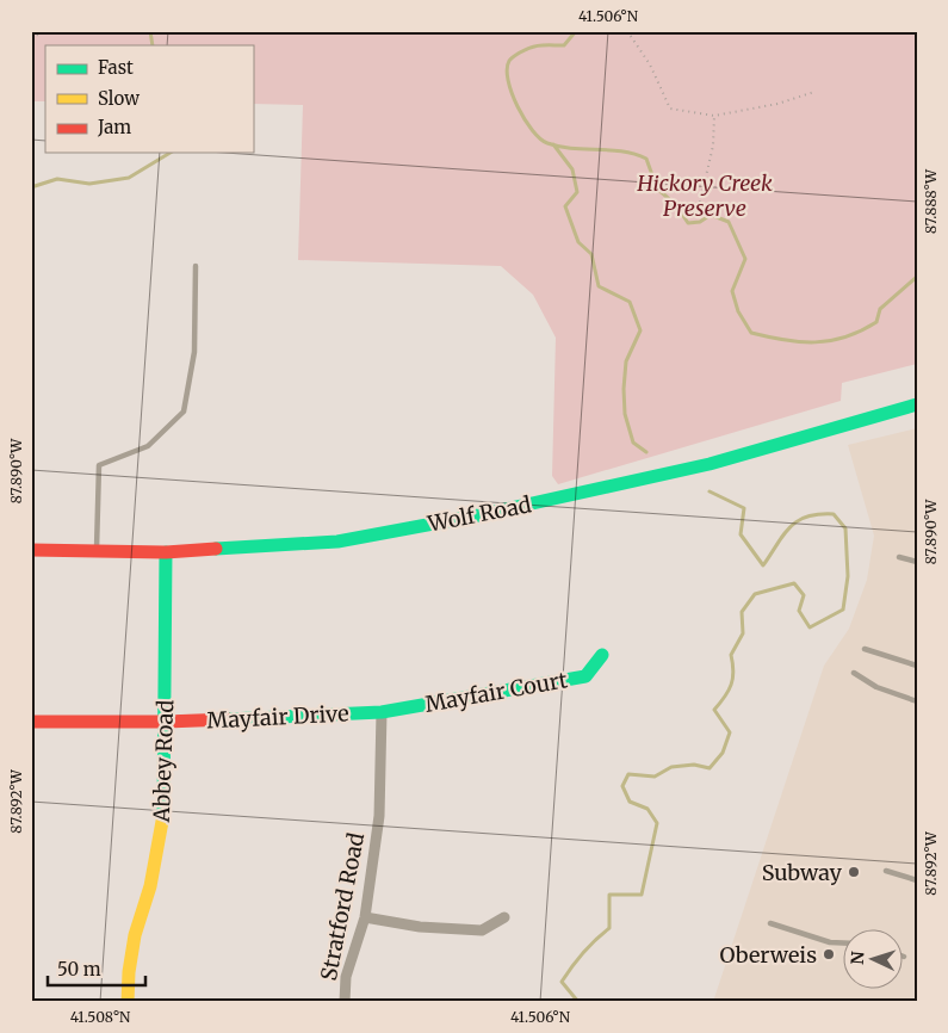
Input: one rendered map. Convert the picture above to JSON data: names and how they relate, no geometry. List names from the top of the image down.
{
  "streets": {
    "street": [
      "Wolf Road",
      "Mayfair Court",
      "Mayfair Drive",
      "Abbey Road",
      "Stratford Road"
    ]
  },
  "crossings": [
    ["Wolf Road", "Abbey Road"],
    ["Mayfair Court", "Mayfair Drive"],
    ["Mayfair Court", "Stratford Road"],
    ["Mayfair Drive", "Abbey Road"],
    ["Mayfair Drive", "Stratford Road"]
  ],
  "parks": ["Hickory Creek Preserve"],
  "places": ["Subway", "Oberweis"],
  "legend": ["Fast", "Slow", "Jam"],
  "scale_bar": "50 m",
  "north": "left",
  "coordinates": [
    "41.506°N",
    "87.888°W",
    "87.890°W",
    "87.892°W",
    "41.508°N"
  ]
}
